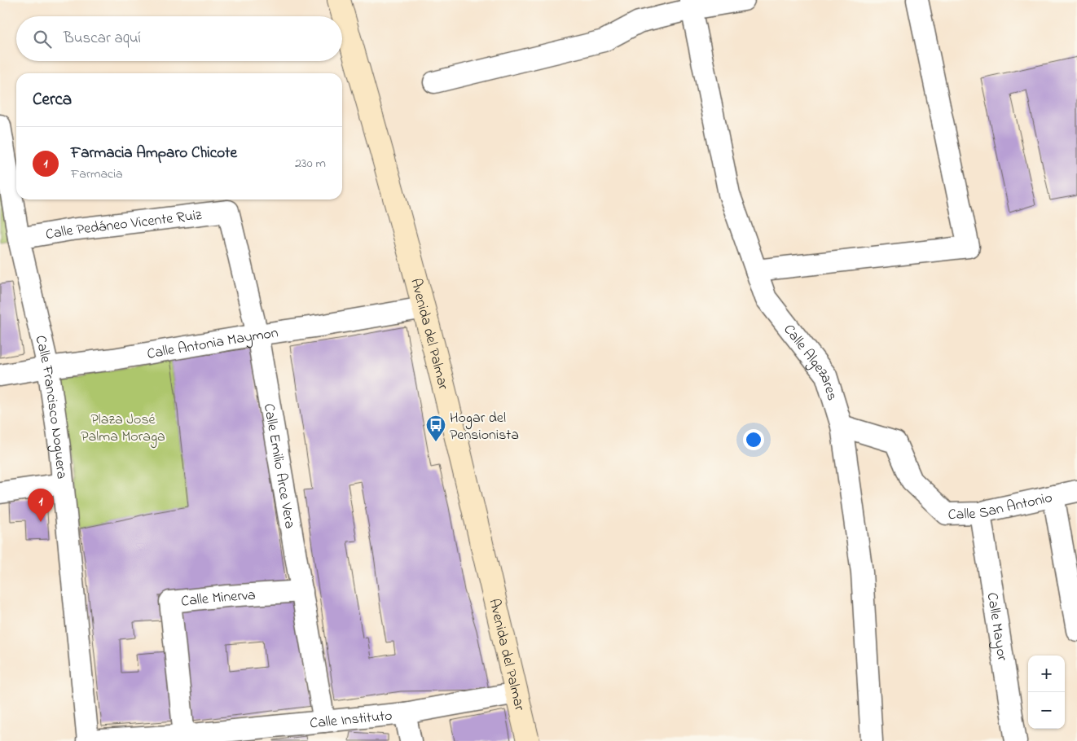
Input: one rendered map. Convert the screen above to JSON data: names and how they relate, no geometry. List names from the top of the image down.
{
  "streets": {
    "main road": ["Avenida del Palmar"],
    "street": [
      "Calle Pedáneo Vicente Ruiz",
      "Calle Antonia Maymon",
      "Calle Algezares",
      "Calle Francisco Noguera",
      "Calle Emilio Arce Vera",
      "Calle San Antonio",
      "Calle Minerva",
      "Calle Mayor",
      "Calle Instituto"
    ]
  },
  "crossings": [
    ["Calle Pedáneo Vicente Ruiz", "Calle Francisco Noguera"],
    ["Calle Pedáneo Vicente Ruiz", "Calle Emilio Arce Vera"],
    ["Avenida del Palmar", "Calle Antonia Maymon"],
    ["Avenida del Palmar", "Calle Instituto"],
    ["Calle Antonia Maymon", "Calle Francisco Noguera"],
    ["Calle Antonia Maymon", "Calle Emilio Arce Vera"],
    ["Calle Algezares", "Calle San Antonio"],
    ["Calle Francisco Noguera", "Calle Instituto"],
    ["Calle Emilio Arce Vera", "Calle Minerva"],
    ["Calle Emilio Arce Vera", "Calle Instituto"],
    ["Calle San Antonio", "Calle Mayor"],
    ["Calle Minerva", "Calle Instituto"]
  ],
  "parks": ["Plaza José Palma Moraga"],
  "places": {
    "bus stop": ["Hogar del Pensionista"]
  },
  "page": {
    "search": "Buscar aquí",
    "heading": "Cerca",
    "list": [
      {
        "mark": "1",
        "name": "Farmacia Amparo Chicote",
        "note": "Farmacia",
        "value": "230 m"
      }
    ],
    "pins": "1",
    "map_buttons": ["+", "−"]
  }
}
